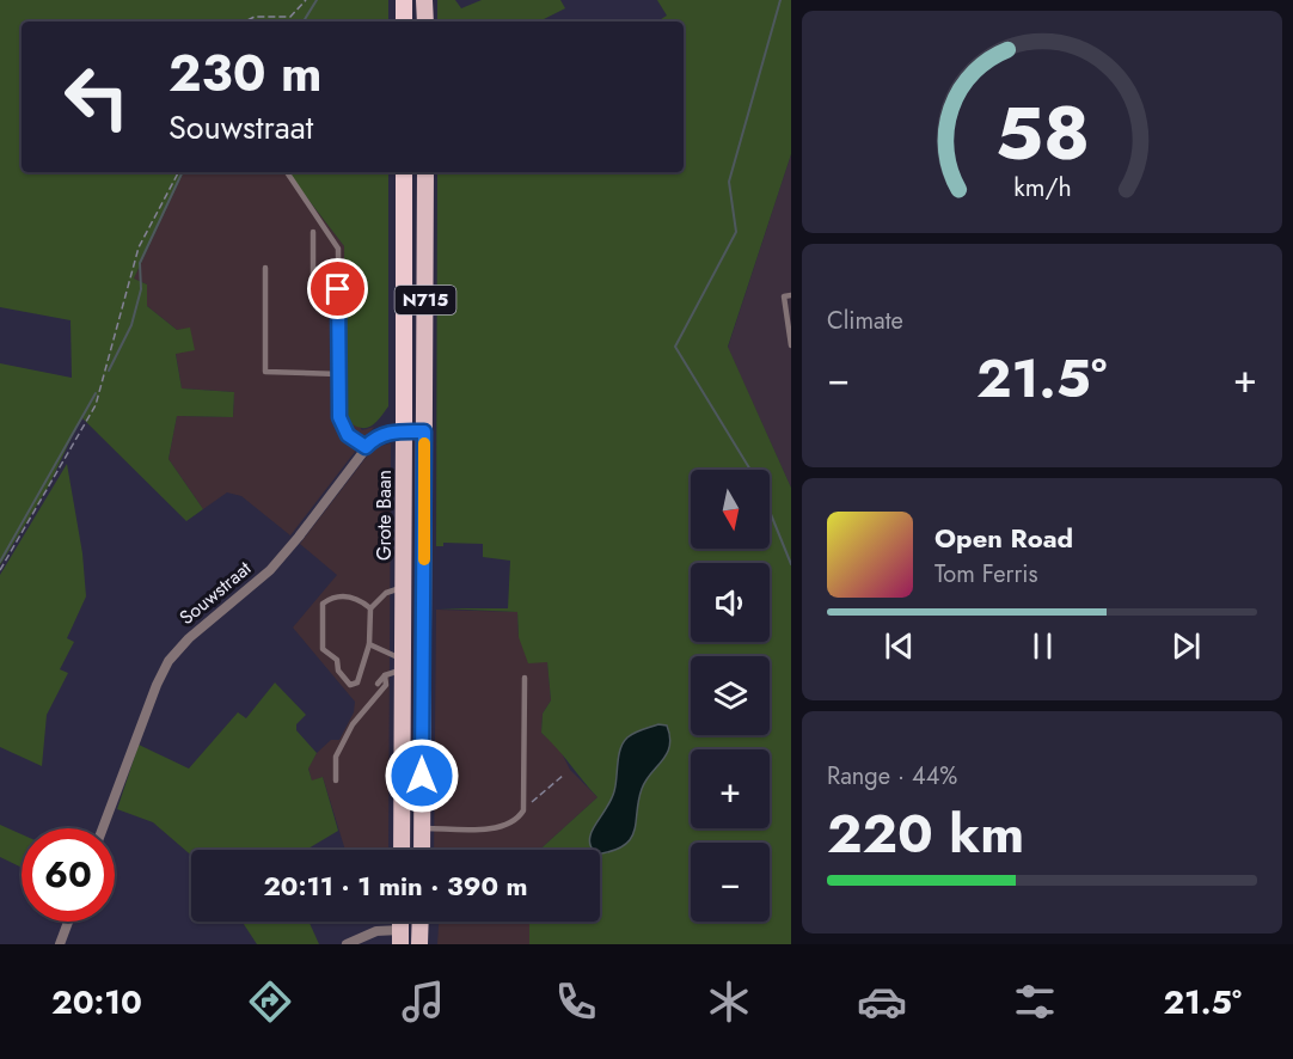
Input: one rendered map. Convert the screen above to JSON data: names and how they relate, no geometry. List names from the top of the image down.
{
  "streets": {
    "highway": ["N715", "Grote Baan"],
    "street": ["Souwstraat"]
  },
  "crossings": [
    ["Grote Baan", "Souwstraat"]
  ],
  "north": "bottom",
  "page": {
    "turn": ["230 m", "Souwstraat"],
    "tile": [
      "Climate",
      ["Range · 44%", "220 km"]
    ],
    "heat": ["−", "21.5°", "+"],
    "map_buttons": ["+", "−"],
    "song": ["Open Road", "Tom Ferris"],
    "limit": "60",
    "trip": "20:11 · 1 min · 390 m",
    "tabs": ["20:10", "21.5°"],
    "gauge": ["58", "km/h"]
  }
}
